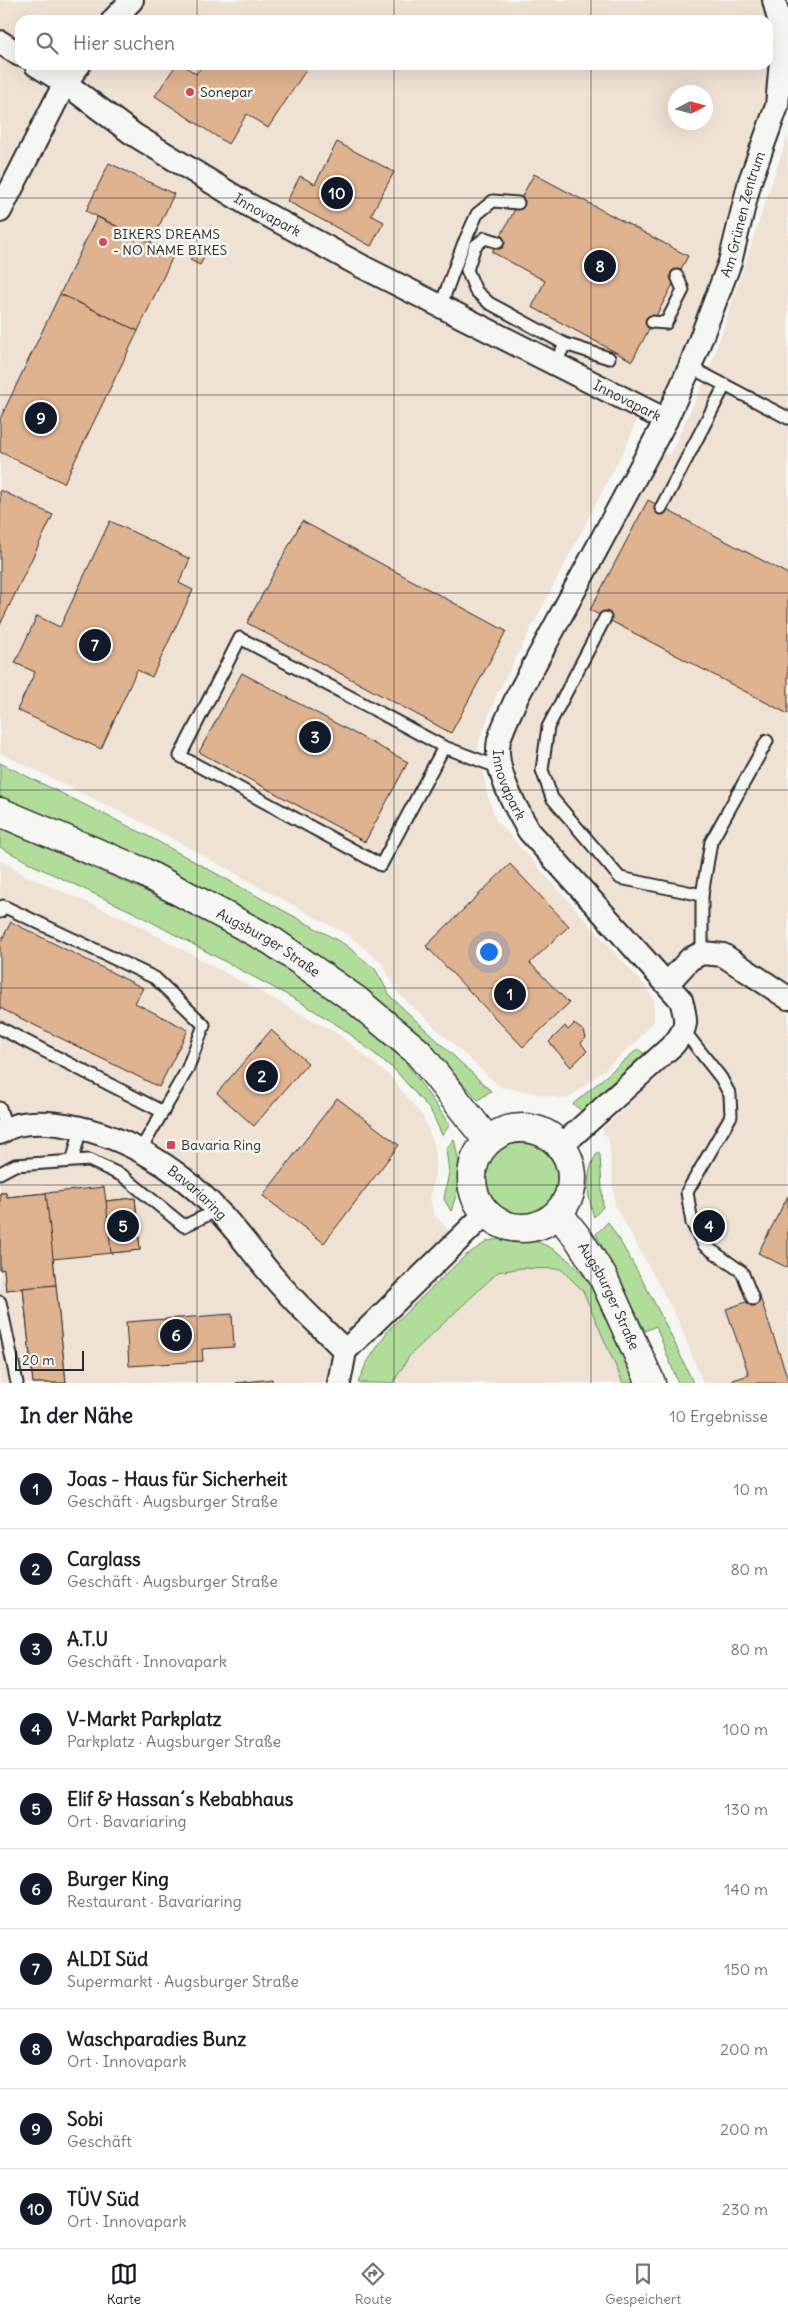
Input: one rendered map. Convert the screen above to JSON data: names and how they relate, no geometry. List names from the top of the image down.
{
  "streets": {
    "main road": ["Augsburger Straße"],
    "street": ["Am Grünen Zentrum", "Innovapark", "Bavariaring"]
  },
  "crossings": [
    ["Am Grünen Zentrum", "Innovapark"]
  ],
  "places": {
    "other": ["Sonepar", "BIKERS DREAMS - NO NAME BIKES"],
    "transit": ["Bavaria Ring"]
  },
  "scale_bar": "20 m",
  "north": "right",
  "page": {
    "search": "Hier suchen",
    "pins": [
      "10",
      "8",
      "9",
      "7",
      "3",
      "1",
      "2",
      "4",
      "5",
      "6"
    ],
    "scale": "20 m",
    "heading": ["In der Nähe", "10 Ergebnisse"],
    "list": [
      {
        "mark": "1",
        "name": "Joas - Haus für Sicherheit",
        "note": "Geschäft · Augsburger Straße",
        "value": "10 m"
      },
      {
        "mark": "2",
        "name": "Carglass",
        "note": "Geschäft · Augsburger Straße",
        "value": "80 m"
      },
      {
        "mark": "3",
        "name": "A.T.U",
        "note": "Geschäft · Innovapark",
        "value": "80 m"
      },
      {
        "mark": "4",
        "name": "V-Markt Parkplatz",
        "note": "Parkplatz · Augsburger Straße",
        "value": "100 m"
      },
      {
        "mark": "5",
        "name": "Elif & Hassan´s Kebabhaus",
        "note": "Ort · Bavariaring",
        "value": "130 m"
      },
      {
        "mark": "6",
        "name": "Burger King",
        "note": "Restaurant · Bavariaring",
        "value": "140 m"
      },
      {
        "mark": "7",
        "name": "ALDI Süd",
        "note": "Supermarkt · Augsburger Straße",
        "value": "150 m"
      },
      {
        "mark": "8",
        "name": "Waschparadies Bunz",
        "note": "Ort · Innovapark",
        "value": "200 m"
      },
      {
        "mark": "9",
        "name": "Sobi",
        "note": "Geschäft",
        "value": "200 m"
      },
      {
        "mark": "10",
        "name": "TÜV Süd",
        "note": "Ort · Innovapark",
        "value": "230 m"
      }
    ],
    "nav": ["Karte", "Route", "Gespeichert"]
  }
}
